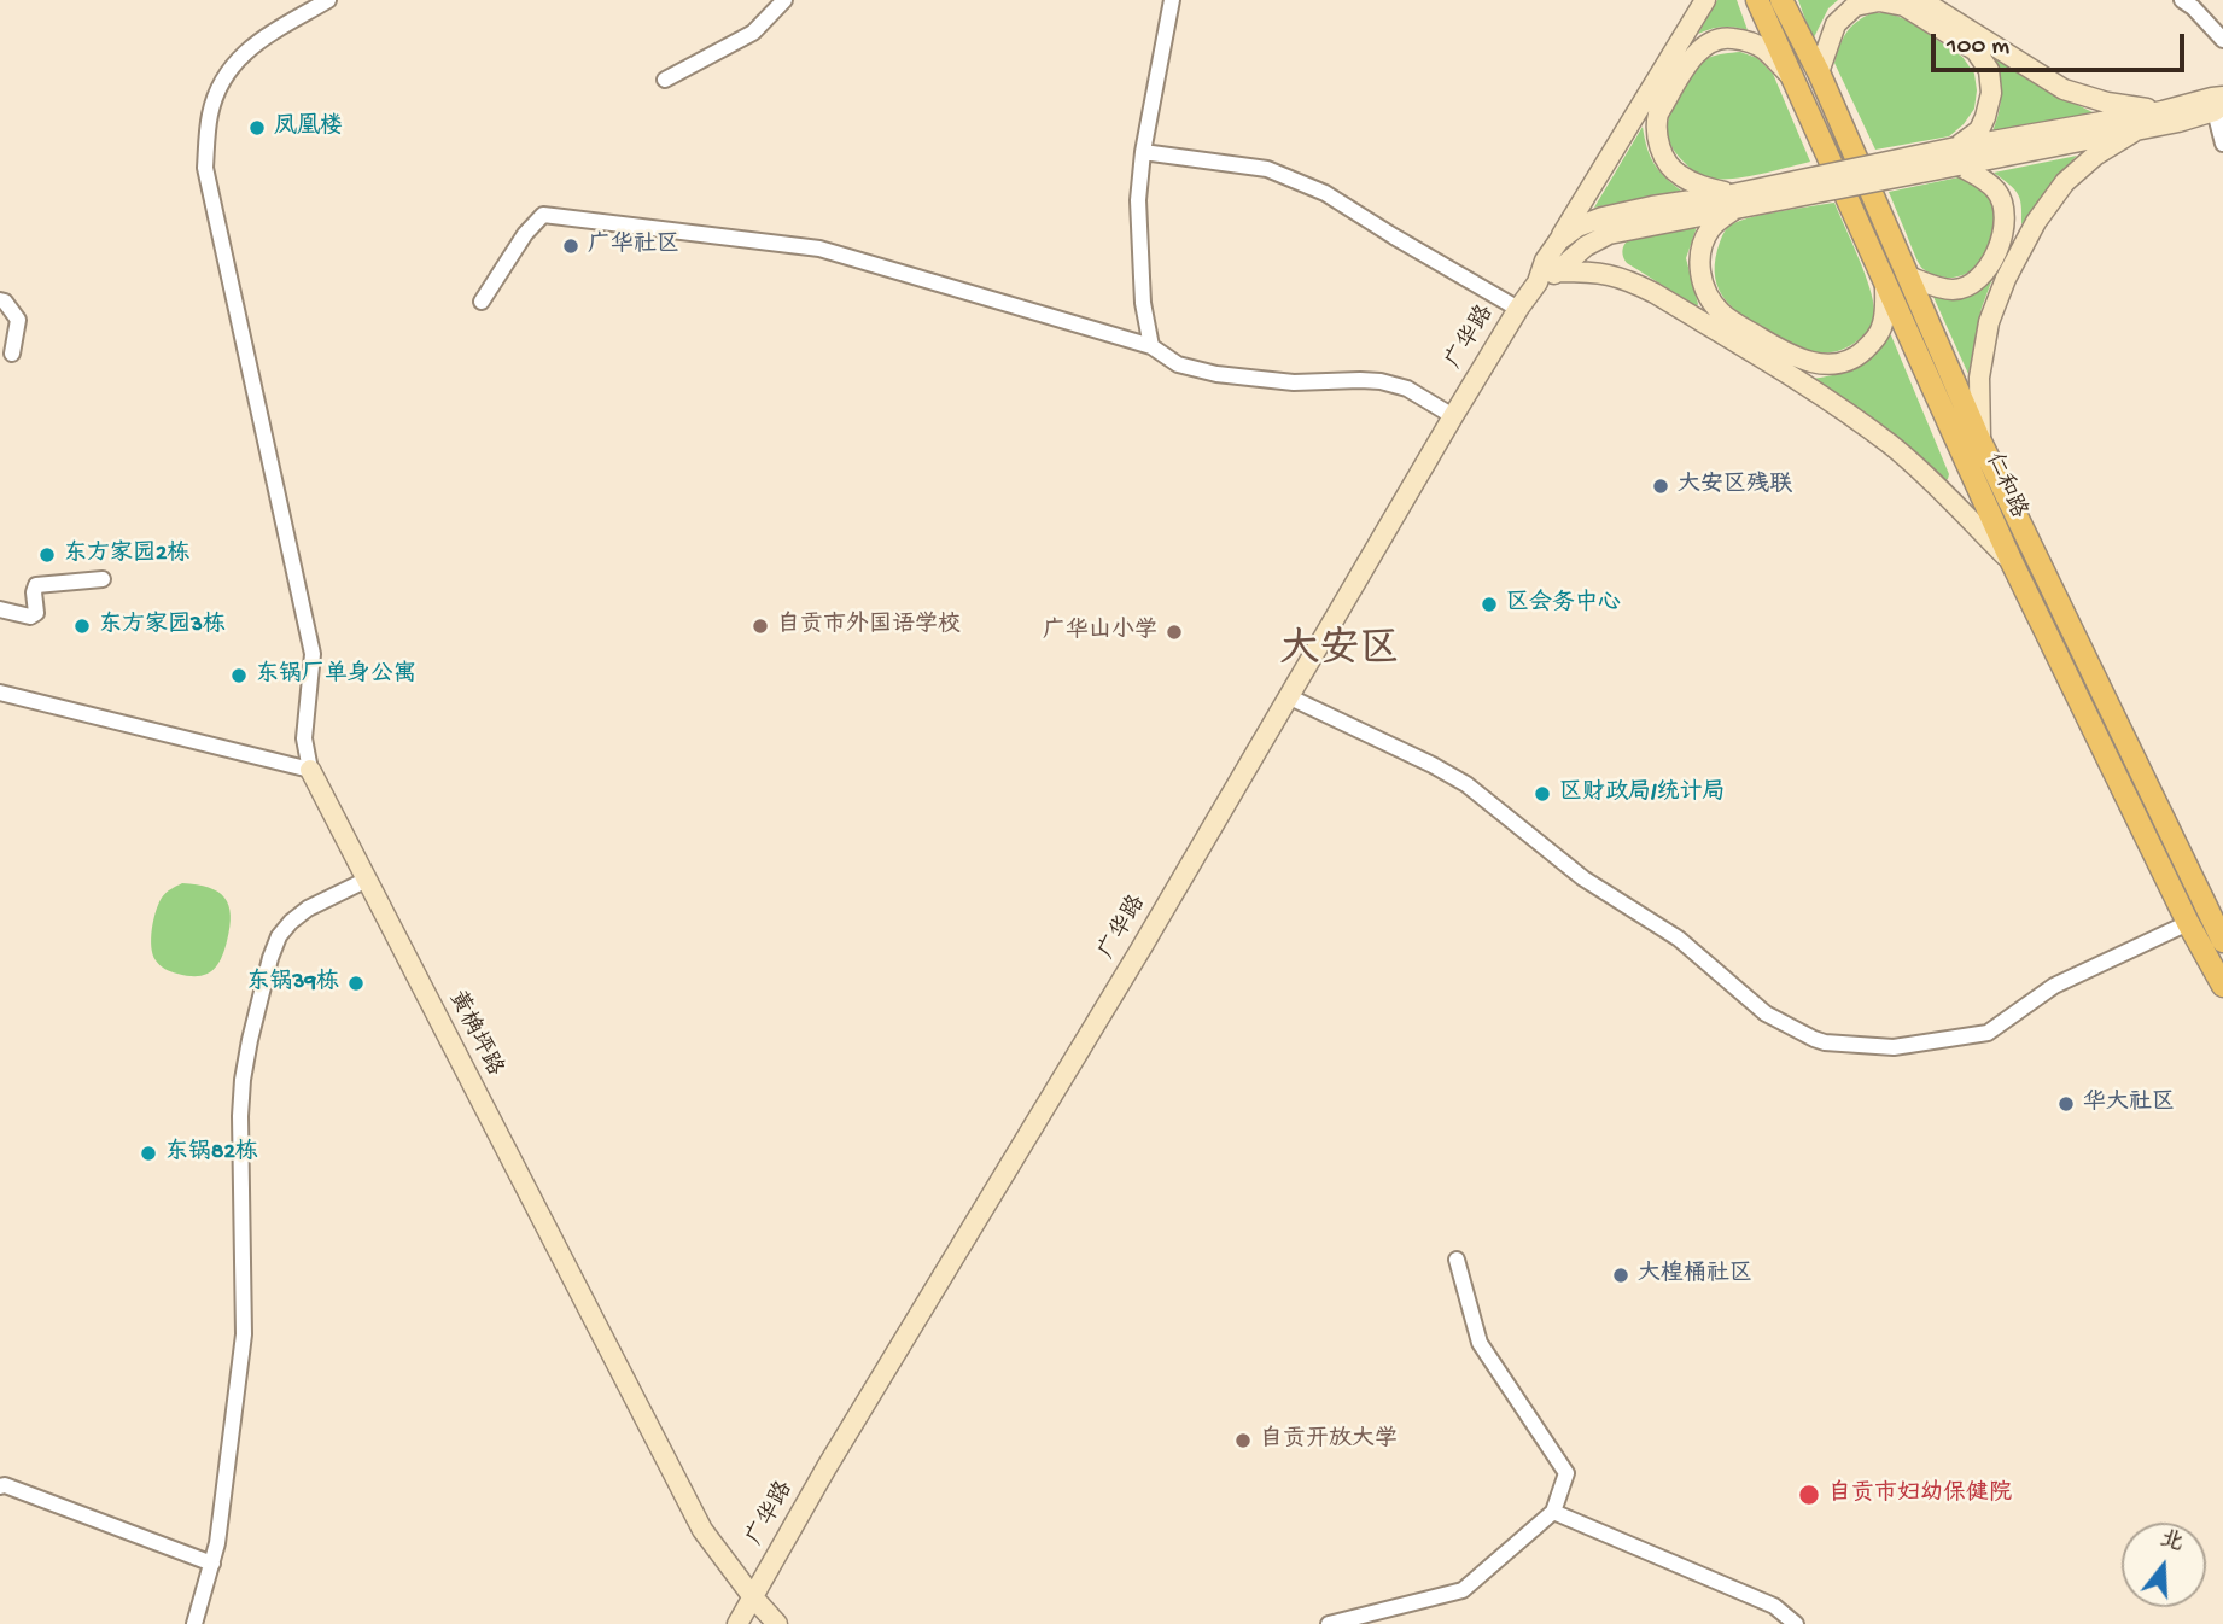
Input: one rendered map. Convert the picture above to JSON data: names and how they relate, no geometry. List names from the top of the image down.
{
  "streets": {
    "main road": ["广华路", "仁和路", "黄桷坪路"]
  },
  "crossings": [
    ["广华路", "黄桷坪路"]
  ],
  "districts": ["大安区"],
  "places": [
    "凤凰楼",
    "广华社区",
    "大安区残联",
    "东方家园2栋",
    "区会务中心",
    "东方家园3栋",
    "自贡市外国语学校",
    "广华山小学",
    "东锅厂单身公寓",
    "区财政局/统计局",
    "东锅39栋",
    "华大社区",
    "东锅82栋",
    "大楻桶社区",
    "自贡开放大学",
    "自贡市妇幼保健院"
  ],
  "scale_bar": "100 m",
  "north": "top"
}
